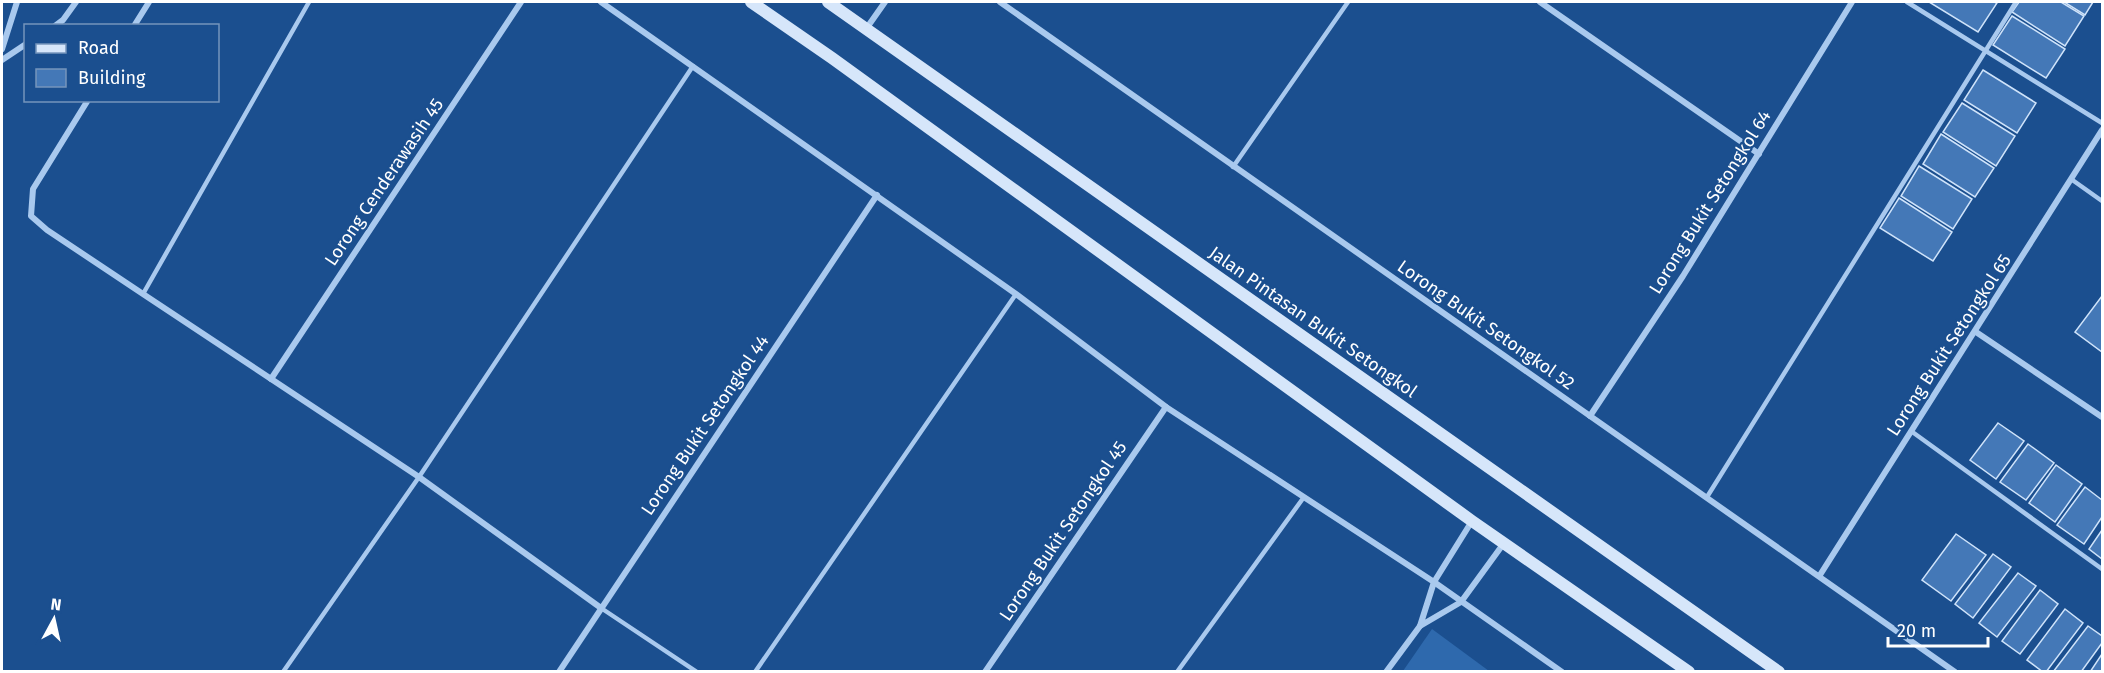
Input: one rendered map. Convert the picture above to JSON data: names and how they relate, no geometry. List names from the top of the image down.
{
  "streets": {
    "main road": ["Jalan Pintasan Bukit Setongkol"],
    "street": [
      "Lorong Cenderawasih 45",
      "Lorong Bukit Setongkol 64",
      "Lorong Bukit Setongkol 52",
      "Lorong Bukit Setongkol 65",
      "Lorong Bukit Setongkol 44",
      "Lorong Bukit Setongkol 45"
    ]
  },
  "crossings": [
    ["Lorong Bukit Setongkol 64", "Lorong Bukit Setongkol 52"],
    ["Lorong Bukit Setongkol 52", "Lorong Bukit Setongkol 65"]
  ],
  "legend": ["Road", "Building"],
  "scale_bar": "20 m",
  "north": "top"
}
